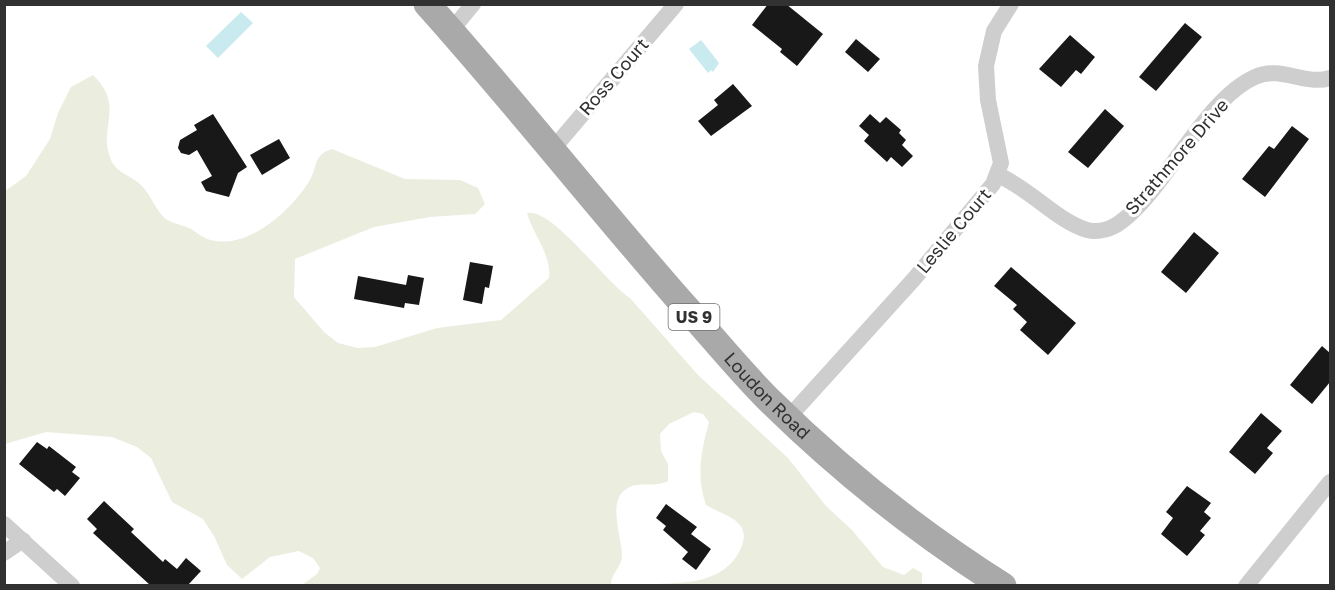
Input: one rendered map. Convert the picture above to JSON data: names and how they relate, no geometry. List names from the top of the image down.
{
  "streets": {
    "main road": ["US 9", "Loudon Road"],
    "street": ["Ross Court", "Strathmore Drive", "Leslie Court"]
  },
  "crossings": [
    ["Ross Court", "Loudon Road"],
    ["Strathmore Drive", "Leslie Court"],
    ["Leslie Court", "Loudon Road"]
  ]
}
